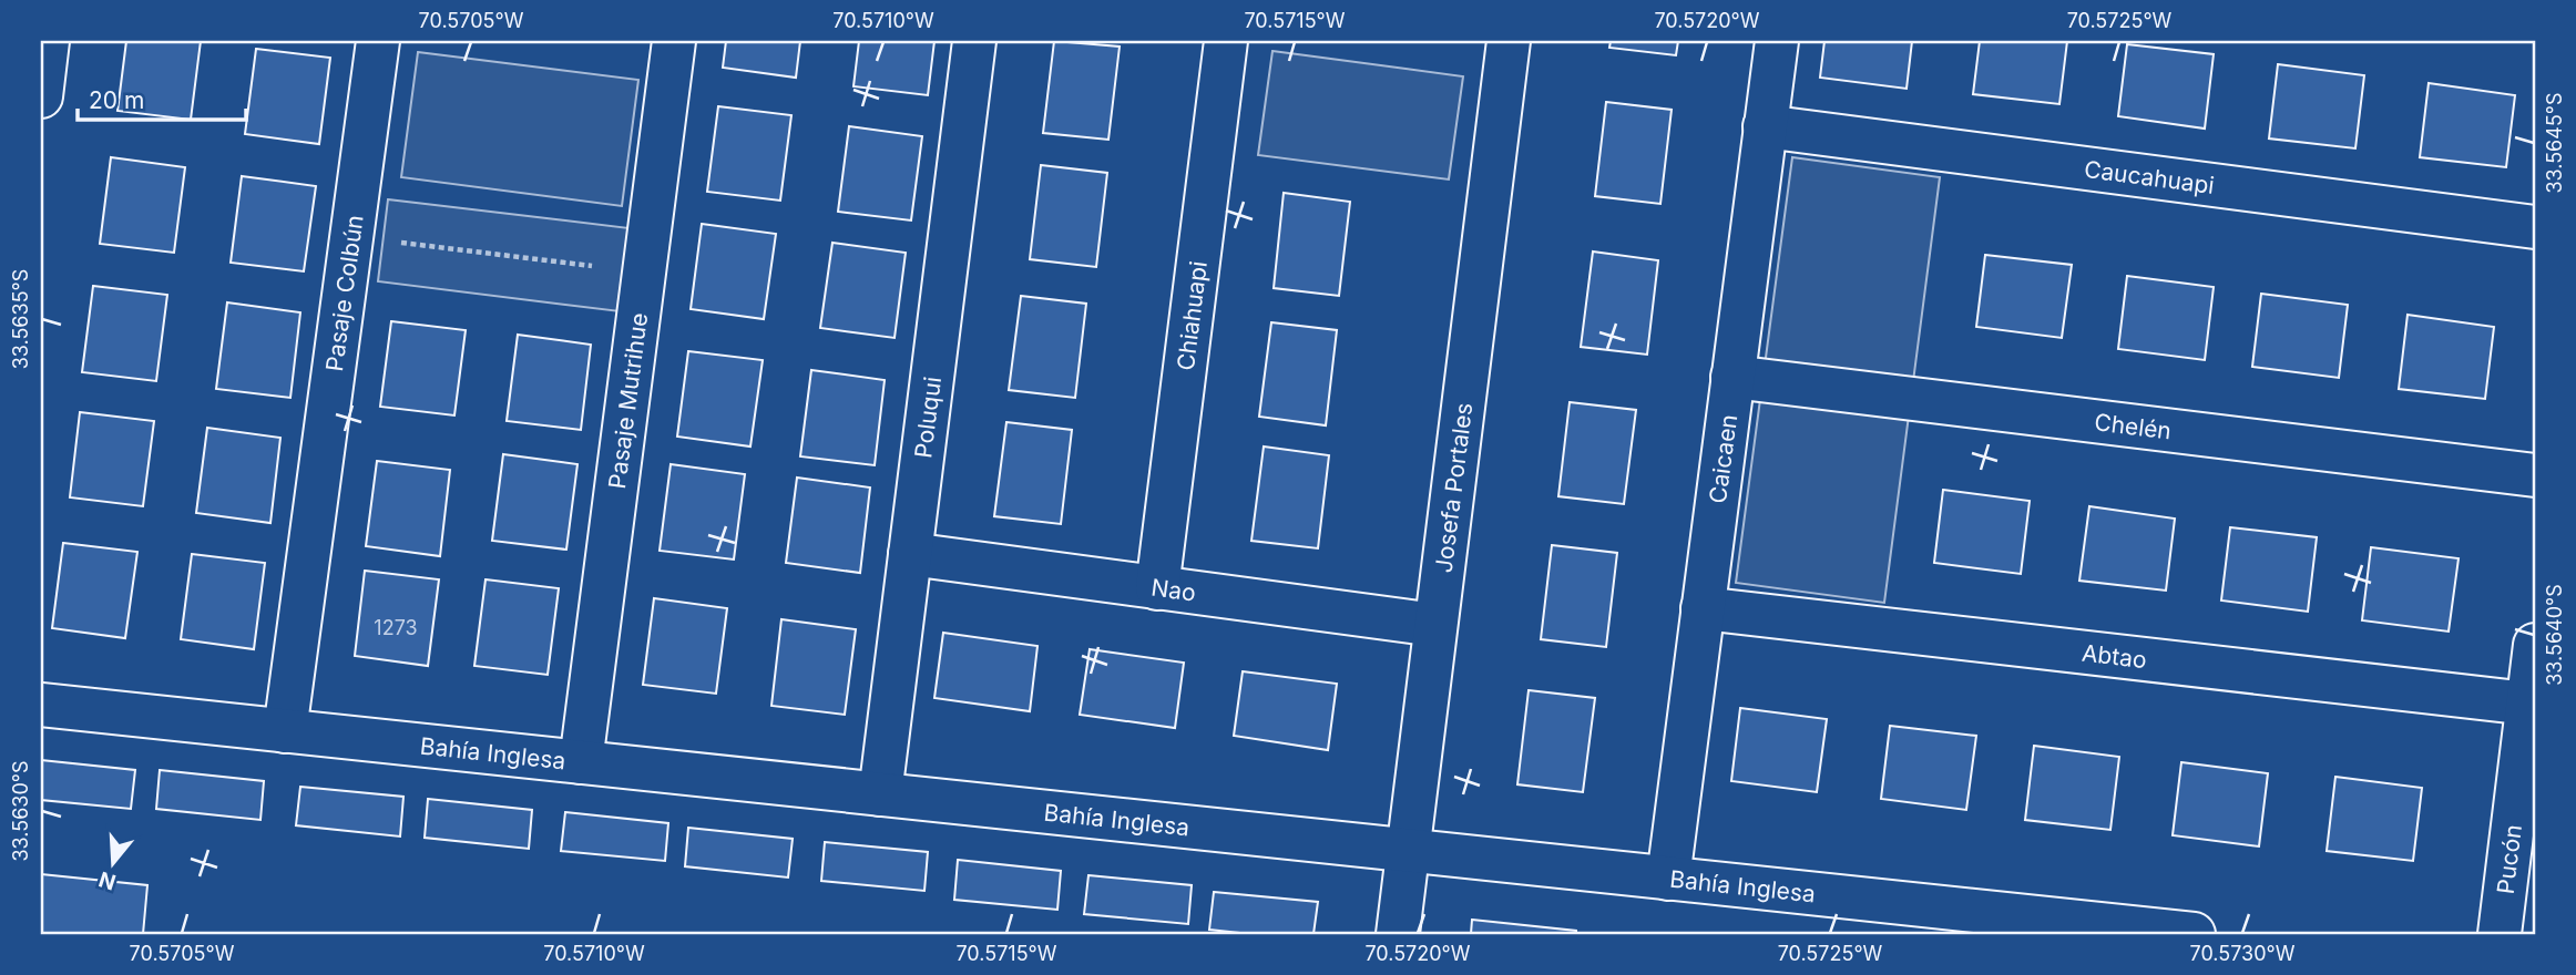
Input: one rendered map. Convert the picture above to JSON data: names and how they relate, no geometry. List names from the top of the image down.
{
  "streets": {
    "street": [
      "Caucahuapi",
      "Pasaje Colbún",
      "Chiahuapi",
      "Pasaje Mutrihue",
      "Poluqui",
      "Chelén",
      "Caicaen",
      "Josefa Portales",
      "Nao",
      "Abtao",
      "Bahía Inglesa",
      "Pucón"
    ]
  },
  "crossings": [
    ["Caucahuapi", "Caicaen"],
    ["Pasaje Colbún", "Bahía Inglesa"],
    ["Chiahuapi", "Nao"],
    ["Pasaje Mutrihue", "Bahía Inglesa"],
    ["Poluqui", "Nao"],
    ["Poluqui", "Bahía Inglesa"],
    ["Chelén", "Caicaen"],
    ["Caicaen", "Abtao"],
    ["Caicaen", "Bahía Inglesa"],
    ["Josefa Portales", "Nao"],
    ["Josefa Portales", "Bahía Inglesa"],
    ["Abtao", "Pucón"]
  ],
  "house_numbers": ["1273"],
  "scale_bar": "20 m",
  "north": "bottom",
  "coordinates": [
    "70.5705°W",
    "70.5710°W",
    "70.5715°W",
    "70.5720°W",
    "70.5725°W",
    "33.5645°S",
    "33.5635°S",
    "33.5640°S",
    "33.5630°S",
    "70.5730°W"
  ]
}
